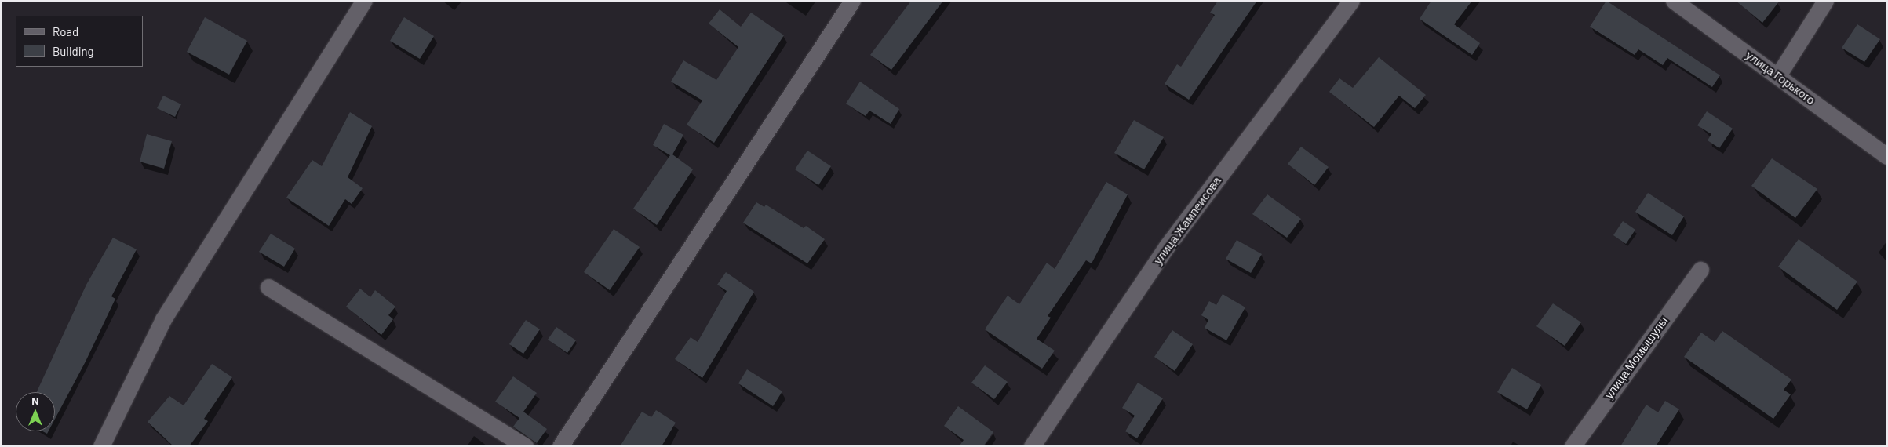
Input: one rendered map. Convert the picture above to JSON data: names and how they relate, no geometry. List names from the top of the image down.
{
  "streets": {
    "street": ["улица Горького", "улица Жампеисова", "улица Момышулы"]
  },
  "legend": ["Road", "Building"],
  "north": "top"
}
